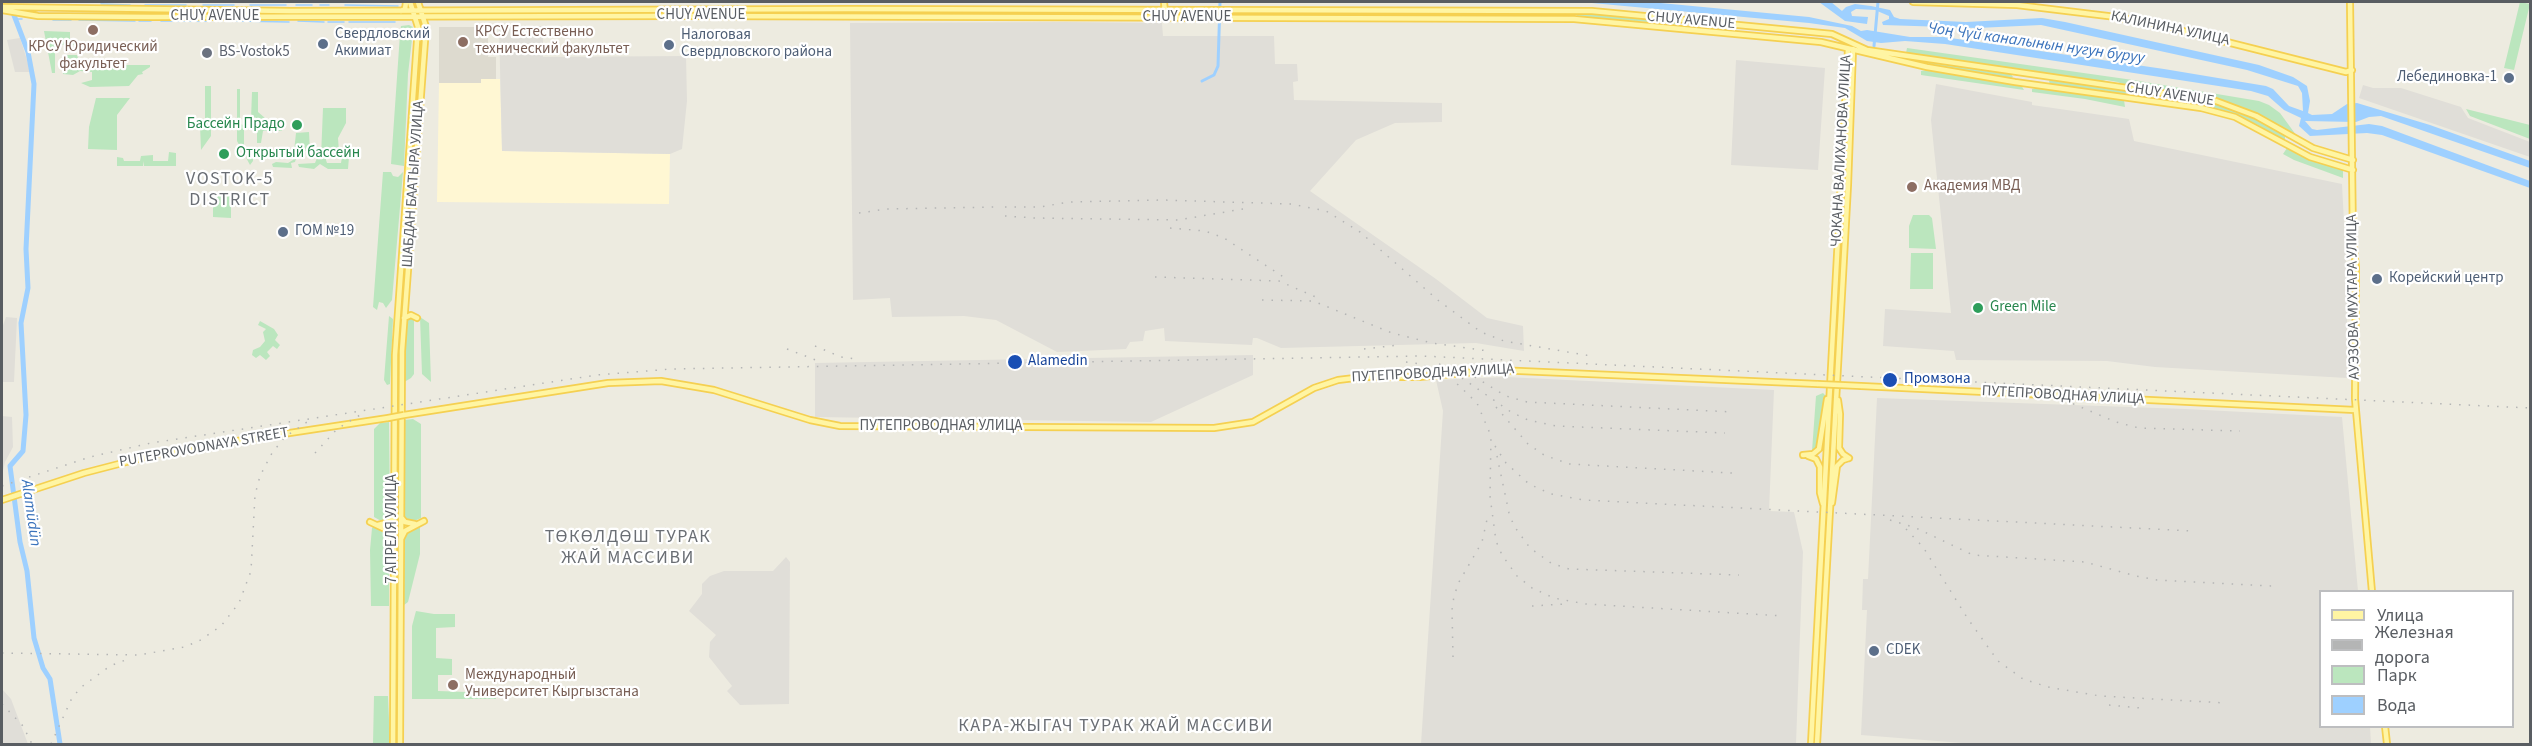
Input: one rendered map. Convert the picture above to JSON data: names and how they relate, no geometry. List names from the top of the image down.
{
  "streets": {
    "main road": [
      "CHUY AVENUE",
      "КАЛИНИНА УЛИЦА",
      "ЧОКАНА ВАЛИХАНОВА УЛИЦА",
      "ШАБДАН БААТЫРА УЛИЦА",
      "АУЭЗОВА МУХТАРА УЛИЦА",
      "ПУТЕПРОВОДНАЯ УЛИЦА",
      "PUTEPROVODNAYA STREET",
      "7 АПРЕЛЯ УЛИЦА"
    ]
  },
  "crossings": [
    ["CHUY AVENUE", "ЧОКАНА ВАЛИХАНОВА УЛИЦА"],
    ["CHUY AVENUE", "ШАБДАН БААТЫРА УЛИЦА"],
    ["CHUY AVENUE", "АУЭЗОВА МУХТАРА УЛИЦА"],
    ["КАЛИНИНА УЛИЦА", "АУЭЗОВА МУХТАРА УЛИЦА"],
    ["ШАБДАН БААТЫРА УЛИЦА", "7 АПРЕЛЯ УЛИЦА"],
    ["АУЭЗОВА МУХТАРА УЛИЦА", "ПУТЕПРОВОДНАЯ УЛИЦА"],
    ["ПУТЕПРОВОДНАЯ УЛИЦА", "PUTEPROVODNAYA STREET"]
  ],
  "districts": ["VOSTOK-5 DISTRICT", "ТӨКӨЛДӨШ ТУРАК ЖАЙ МАССИВИ", "КАРА-ЖЫГАЧ ТУРАК ЖАЙ МАССИВИ"],
  "water": ["Чоң Чүй каналынын нугун буруу", "Alamüdün"],
  "places": [
    "КРСУ Юридический факультет",
    "КРСУ Естественно технический факультет",
    "Свердловский Акимиат",
    "Налоговая Свердловского района",
    "BS-Vostok5",
    "Лебединовка-1",
    "Бассейн Прадо",
    "Открытый бассейн",
    "Академия МВД",
    "ГОМ №19",
    "Корейский центр",
    "Green Mile",
    "Alamedin",
    "Промзона",
    "CDEK",
    "Международный Университет Кыргызстана"
  ],
  "legend": [
    "Улица",
    "Железная дорога",
    "Парк",
    "Вода"
  ]
}
